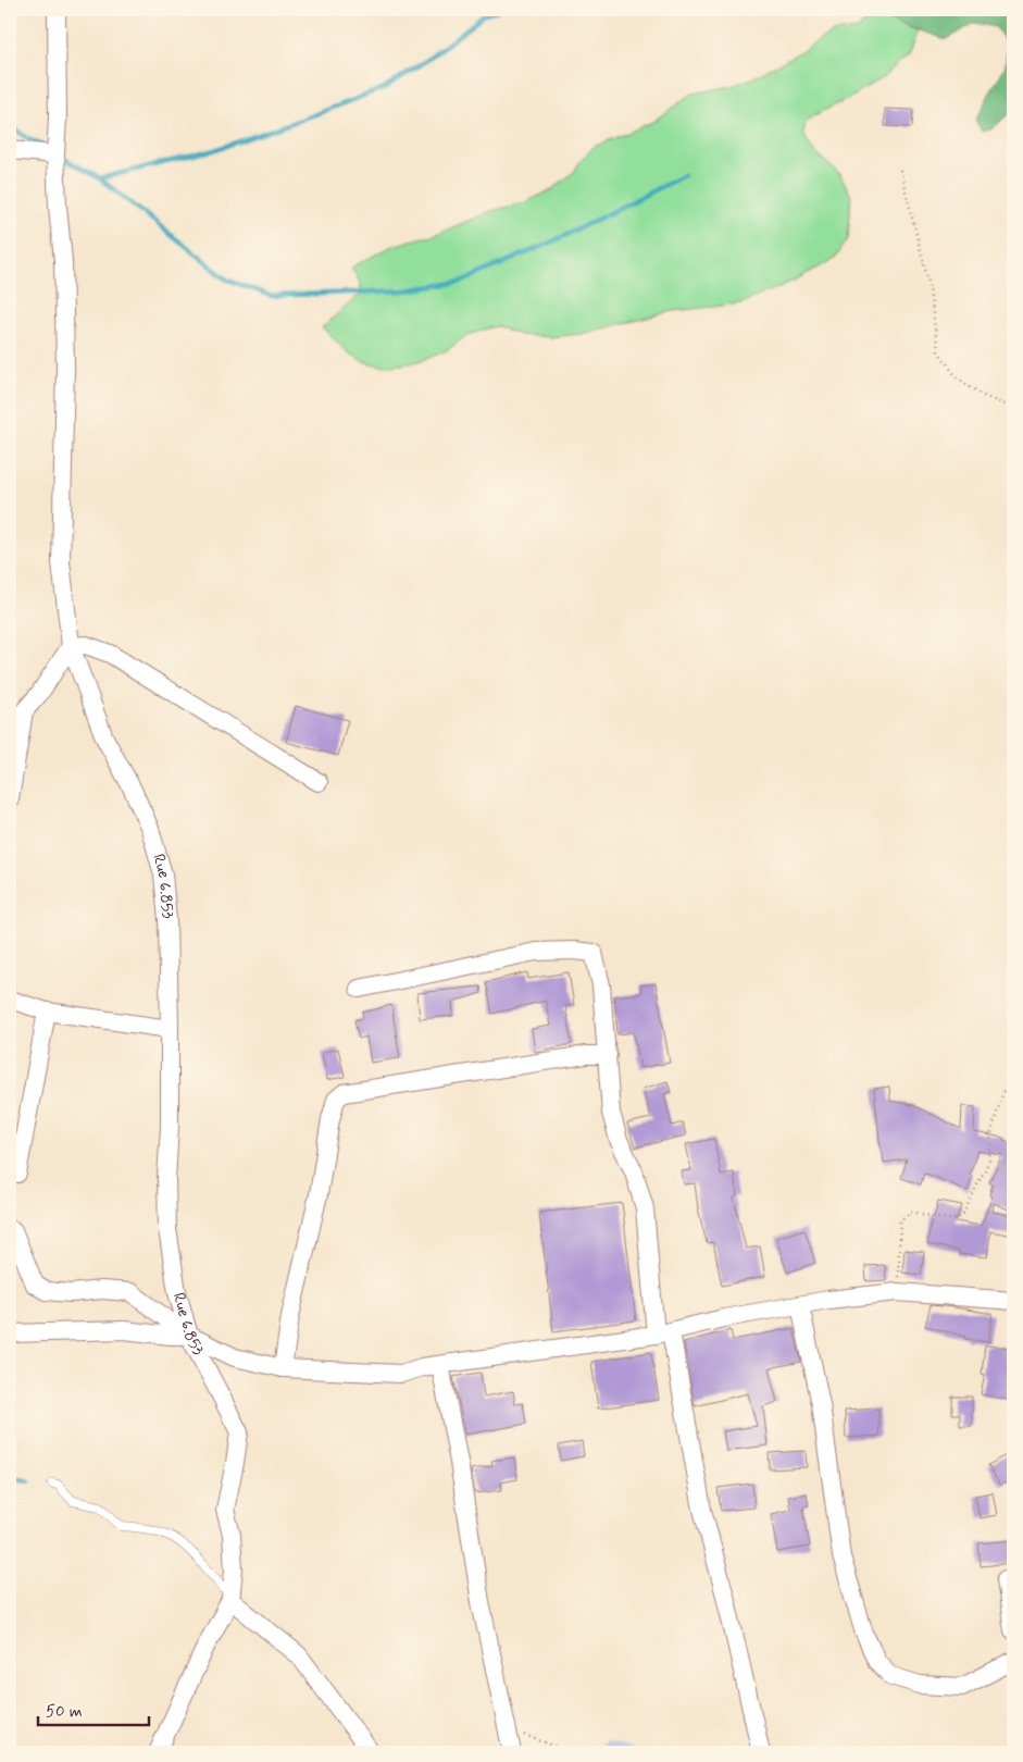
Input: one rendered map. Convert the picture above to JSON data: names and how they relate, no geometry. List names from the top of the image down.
{
  "streets": {
    "street": ["Rue 6.853"]
  },
  "scale_bar": "50 m"
}
